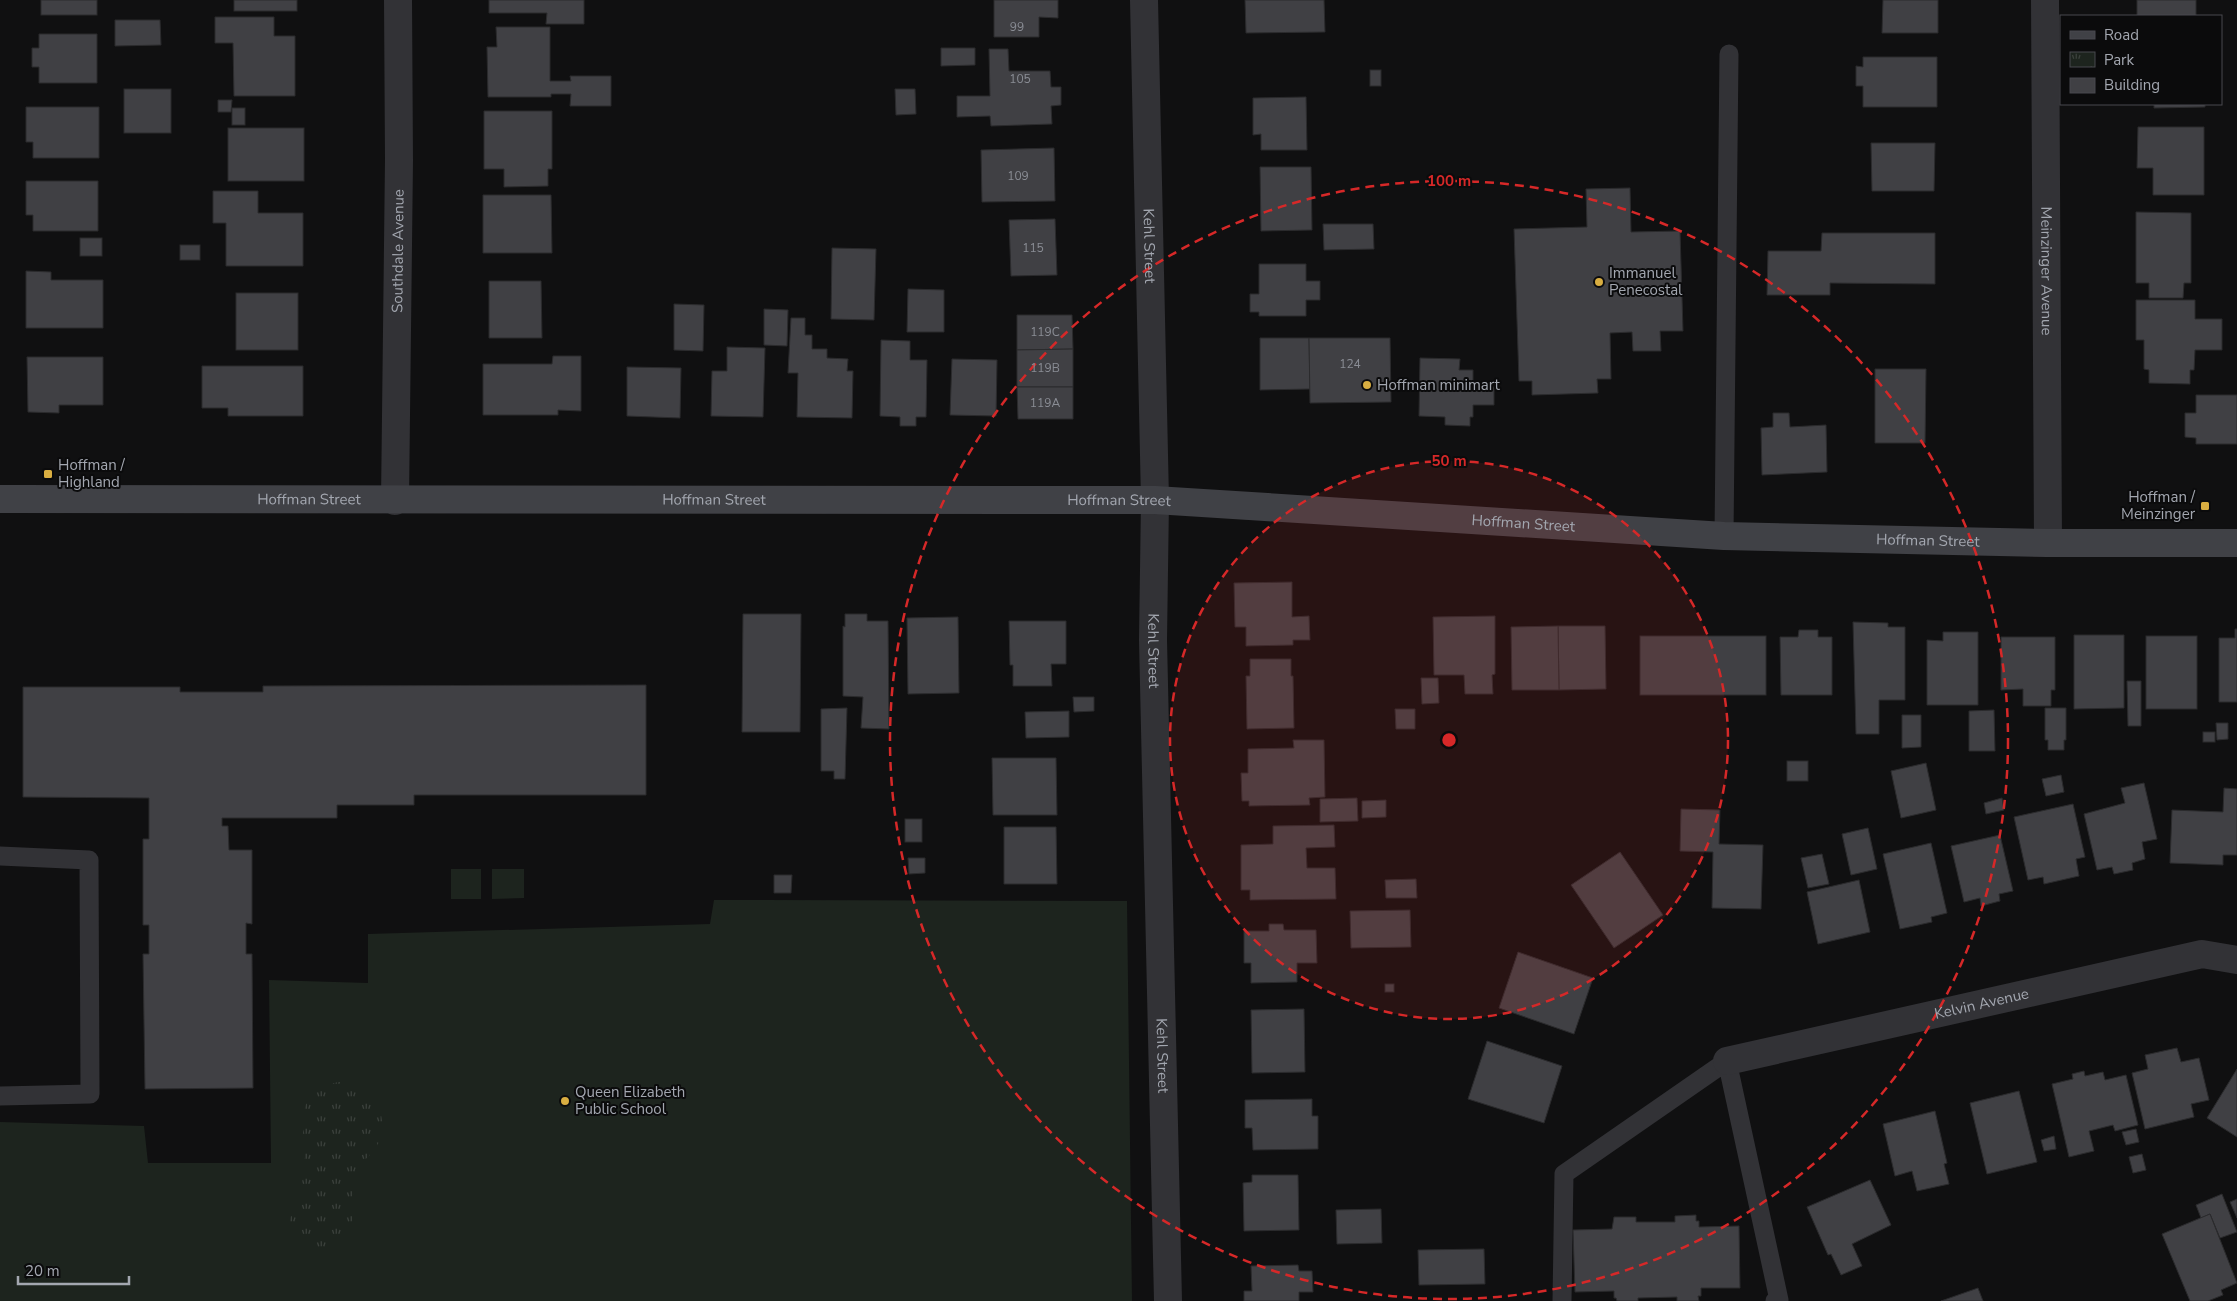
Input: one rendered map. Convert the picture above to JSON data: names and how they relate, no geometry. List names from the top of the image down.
{
  "streets": {
    "street": [
      "Kehl Street",
      "Southdale Avenue",
      "Meinzinger Avenue",
      "Hoffman Street",
      "Kelvin Avenue"
    ]
  },
  "crossings": [
    ["Kehl Street", "Hoffman Street"],
    ["Southdale Avenue", "Hoffman Street"],
    ["Meinzinger Avenue", "Hoffman Street"]
  ],
  "places": {
    "other": ["Immanuel Penecostal", "Hoffman minimart", "Queen Elizabeth Public School"],
    "transit": ["Hoffman / Highland", "Hoffman / Meinzinger"]
  },
  "house_numbers": [
    "99",
    "105",
    "109",
    "115",
    "119C",
    "124",
    "119B",
    "119A"
  ],
  "legend": ["Road", "Park", "Building"],
  "scale_bar": "20 m",
  "rings": ["100 m", "50 m"]
}
